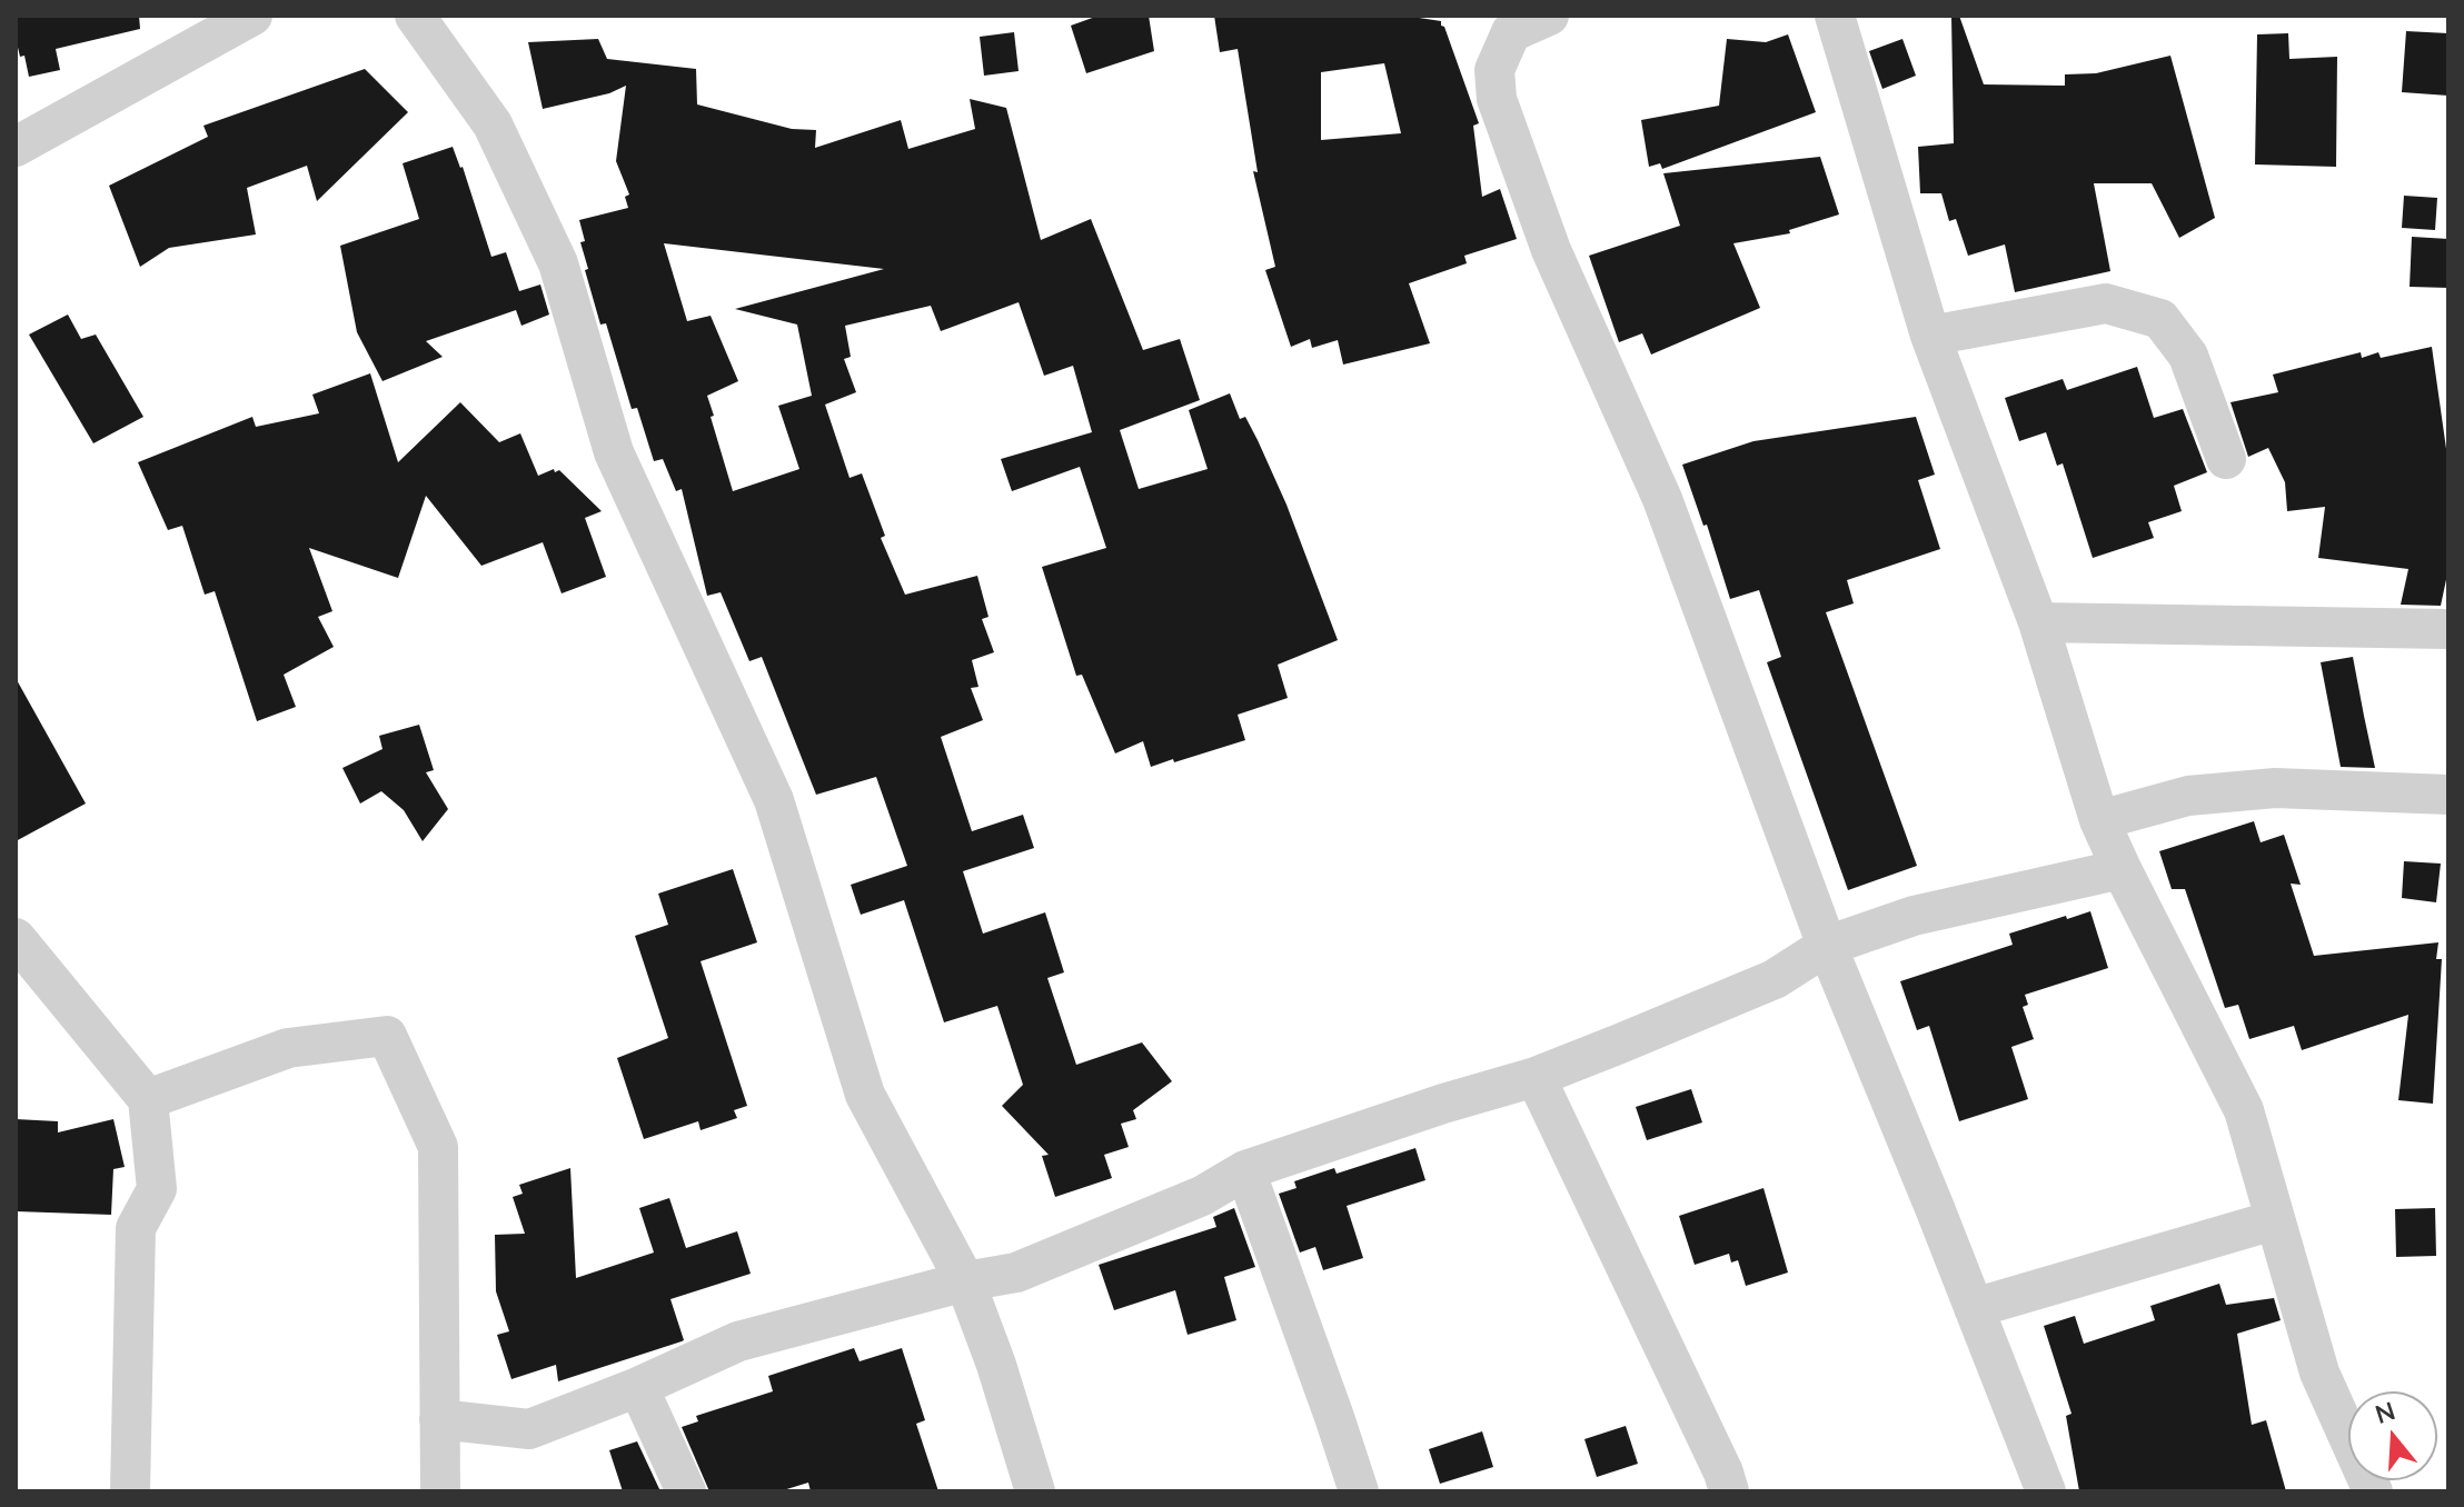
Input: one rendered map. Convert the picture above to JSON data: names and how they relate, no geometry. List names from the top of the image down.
{
  "north": "top"
}
